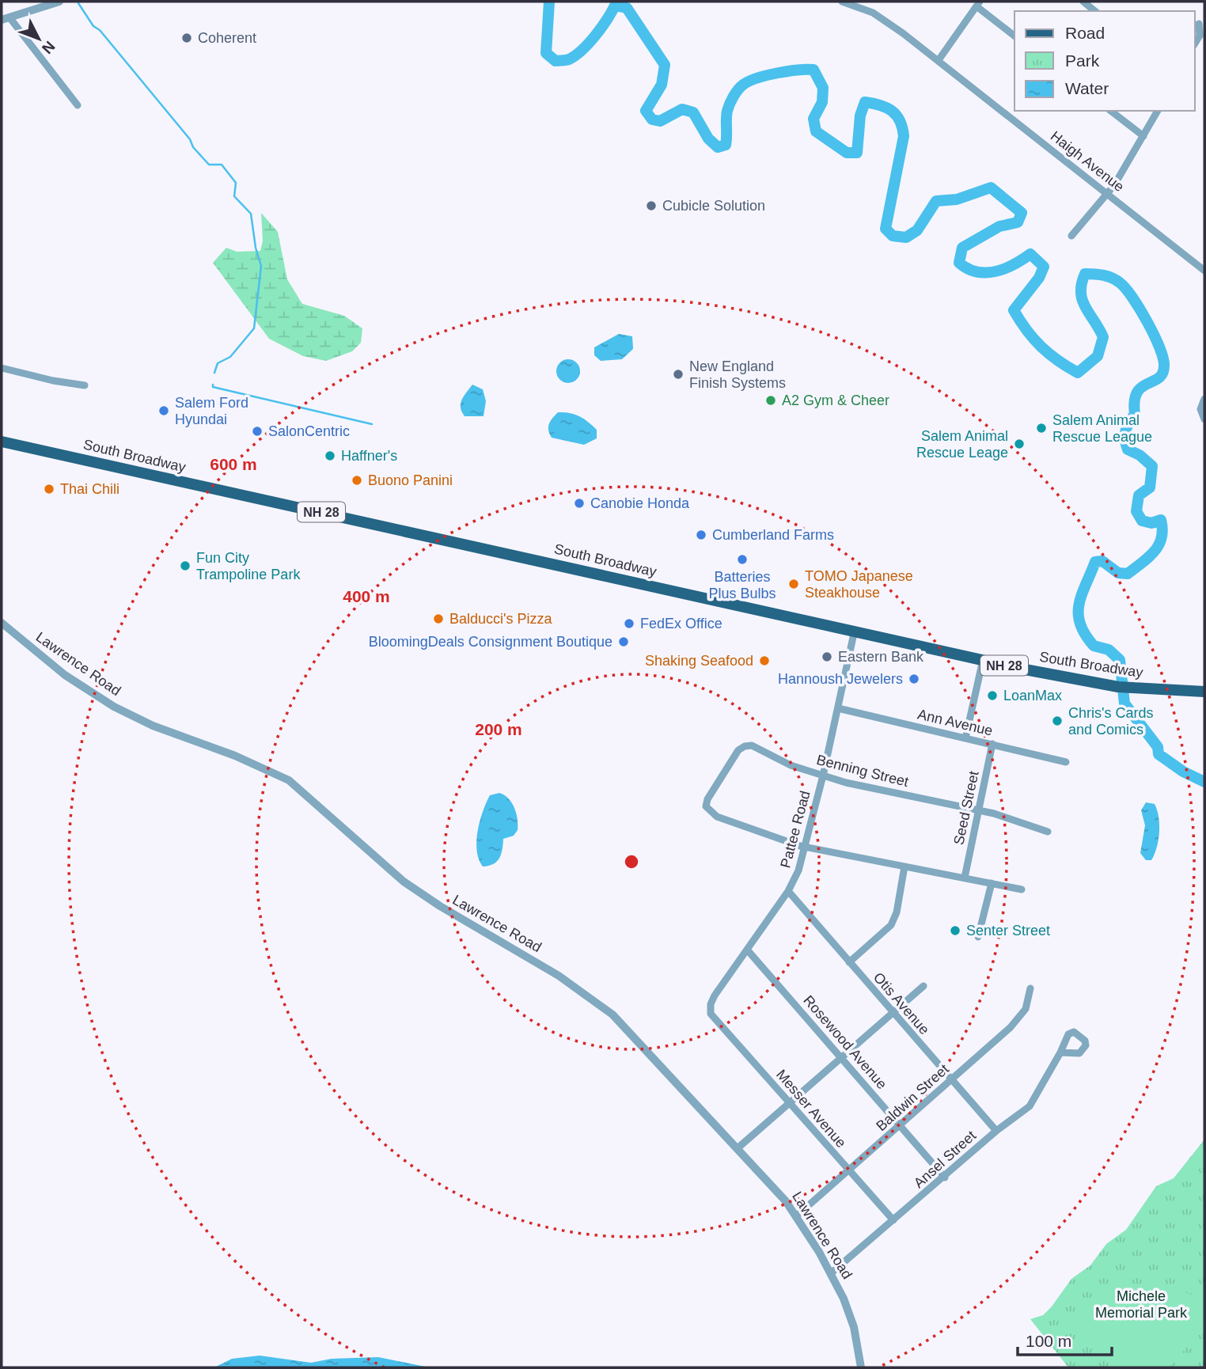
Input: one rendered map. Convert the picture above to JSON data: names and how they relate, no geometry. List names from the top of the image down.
{
  "streets": {
    "main road": ["South Broadway", "NH 28"],
    "street": [
      "Haigh Avenue",
      "Lawrence Road",
      "Ann Avenue",
      "Benning Street",
      "Seed Street",
      "Pattee Road",
      "Otis Avenue",
      "Rosewood Avenue",
      "Baldwin Street",
      "Messer Avenue",
      "Ansel Street"
    ]
  },
  "crossings": [
    ["South Broadway", "Pattee Road"],
    ["Lawrence Road", "Baldwin Street"],
    ["Lawrence Road", "Ansel Street"],
    ["Ann Avenue", "Seed Street"],
    ["Ann Avenue", "Pattee Road"],
    ["Benning Street", "Seed Street"],
    ["Benning Street", "Pattee Road"],
    ["Pattee Road", "Otis Avenue"],
    ["Pattee Road", "Rosewood Avenue"],
    ["Pattee Road", "Messer Avenue"],
    ["Otis Avenue", "Baldwin Street"],
    ["Otis Avenue", "Ansel Street"],
    ["Rosewood Avenue", "Baldwin Street"],
    ["Rosewood Avenue", "Ansel Street"],
    ["Baldwin Street", "Messer Avenue"],
    ["Messer Avenue", "Ansel Street"]
  ],
  "parks": ["Michele Memorial Park"],
  "places": [
    "Coherent",
    "Cubicle Solution",
    "New England Finish Systems",
    "A2 Gym & Cheer",
    "Salem Ford Hyundai",
    "Salem Animal Rescue League",
    "SalonCentric",
    "Salem Animal Rescue Leage",
    "Haffner's",
    "Buono Panini",
    "Thai Chili",
    "Canobie Honda",
    "Cumberland Farms",
    "Batteries Plus Bulbs",
    "Fun City Trampoline Park",
    "TOMO Japanese Steakhouse",
    "Balducci's Pizza",
    "FedEx Office",
    "BloomingDeals Consignment Boutique",
    "Eastern Bank",
    "Shaking Seafood",
    "Hannoush Jewelers",
    "LoanMax",
    "Chris's Cards and Comics",
    "Senter Street"
  ],
  "legend": ["Road", "Park", "Water"],
  "scale_bar": "100 m",
  "north": "bottom right",
  "rings": ["600 m", "400 m", "200 m"]
}
